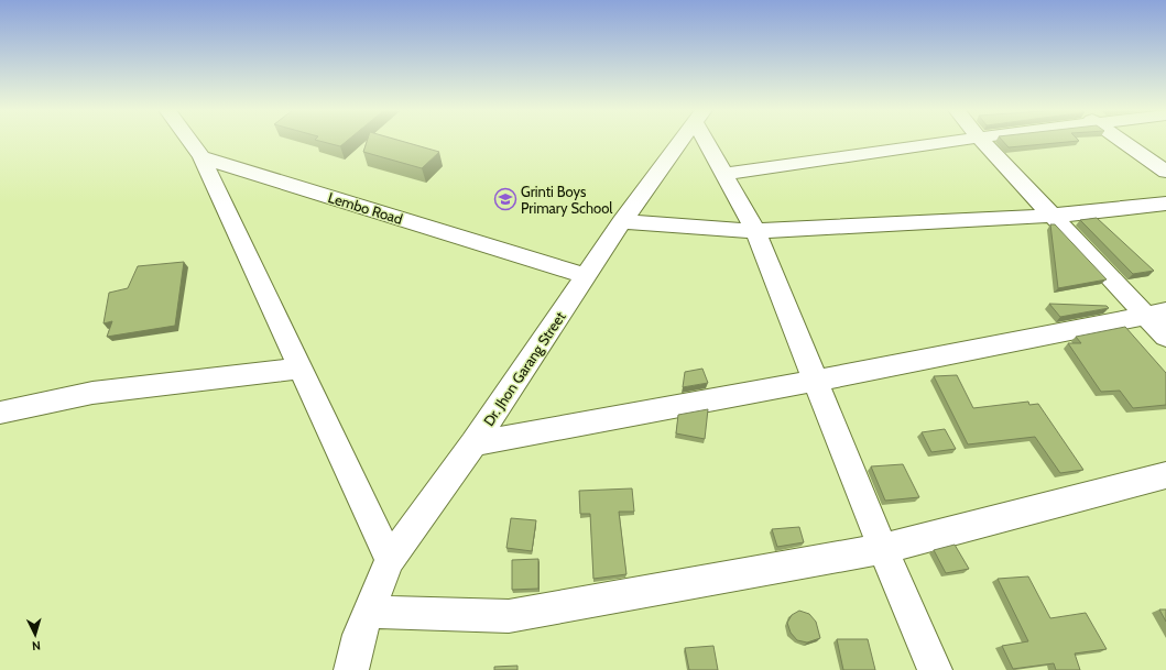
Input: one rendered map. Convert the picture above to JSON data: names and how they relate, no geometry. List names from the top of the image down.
{
  "streets": {
    "street": ["Lembo Road", "Dr. Jhon Garang Street"]
  },
  "crossings": [
    ["Lembo Road", "Dr. Jhon Garang Street"]
  ],
  "places": {
    "school or university": ["Grinti Boys Primary School"]
  },
  "north": "bottom"
}
